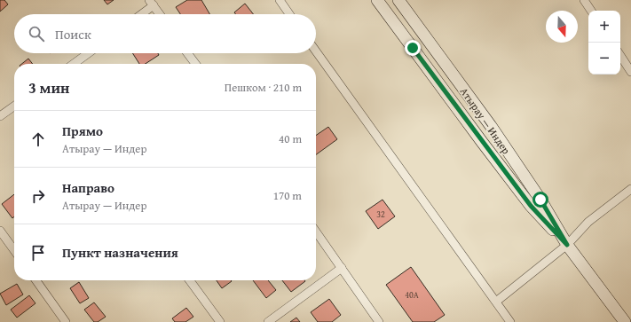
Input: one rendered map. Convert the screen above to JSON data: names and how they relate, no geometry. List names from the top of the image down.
{
  "streets": {
    "main road": ["Атырау — Индер"]
  },
  "house_numbers": ["32", "40А"],
  "north": "bottom",
  "page": {
    "map_buttons": ["+", "−"],
    "search": "Поиск",
    "heading": ["3 мин", "Пешком · 210 m"],
    "list": [
      ["Прямо", "Атырау — Индер", "40 m"],
      ["Направо", "Атырау — Индер", "170 m"],
      "Пункт назначения"
    ]
  }
}
